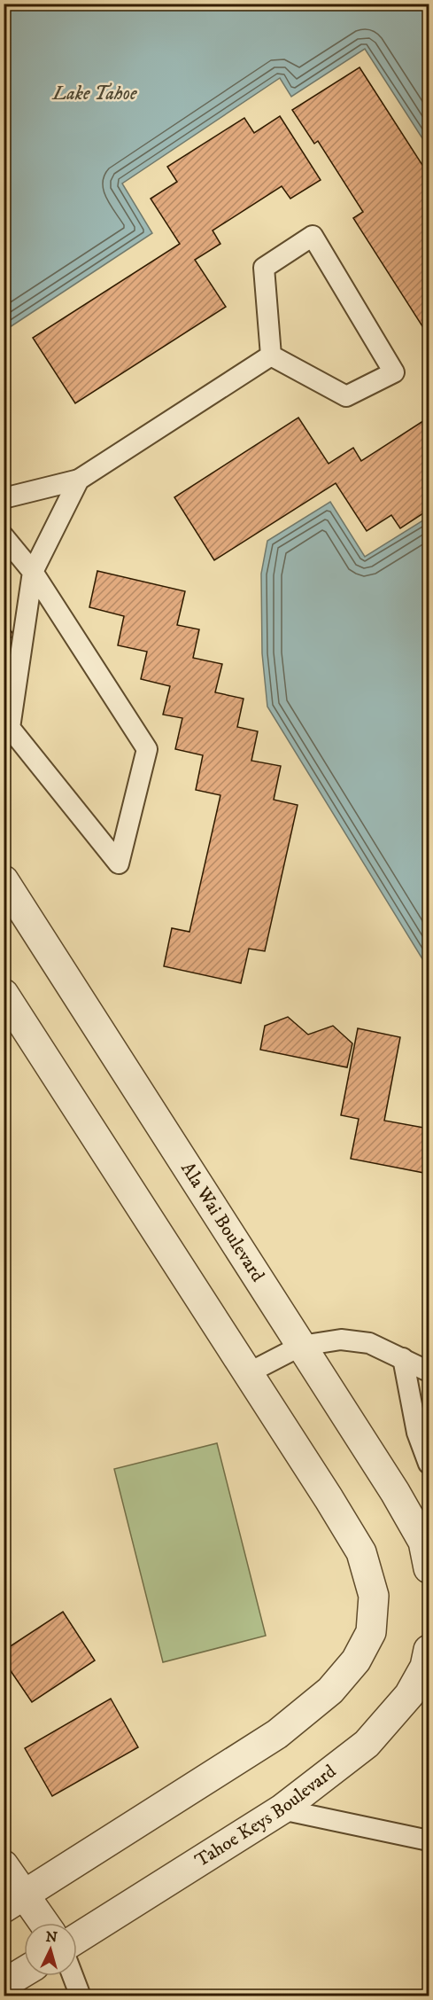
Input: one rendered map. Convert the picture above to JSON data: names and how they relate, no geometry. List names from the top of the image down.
{
  "streets": {
    "street": ["Ala Wai Boulevard", "Tahoe Keys Boulevard"]
  },
  "water": ["Lake Tahoe"],
  "north": "top"
}
